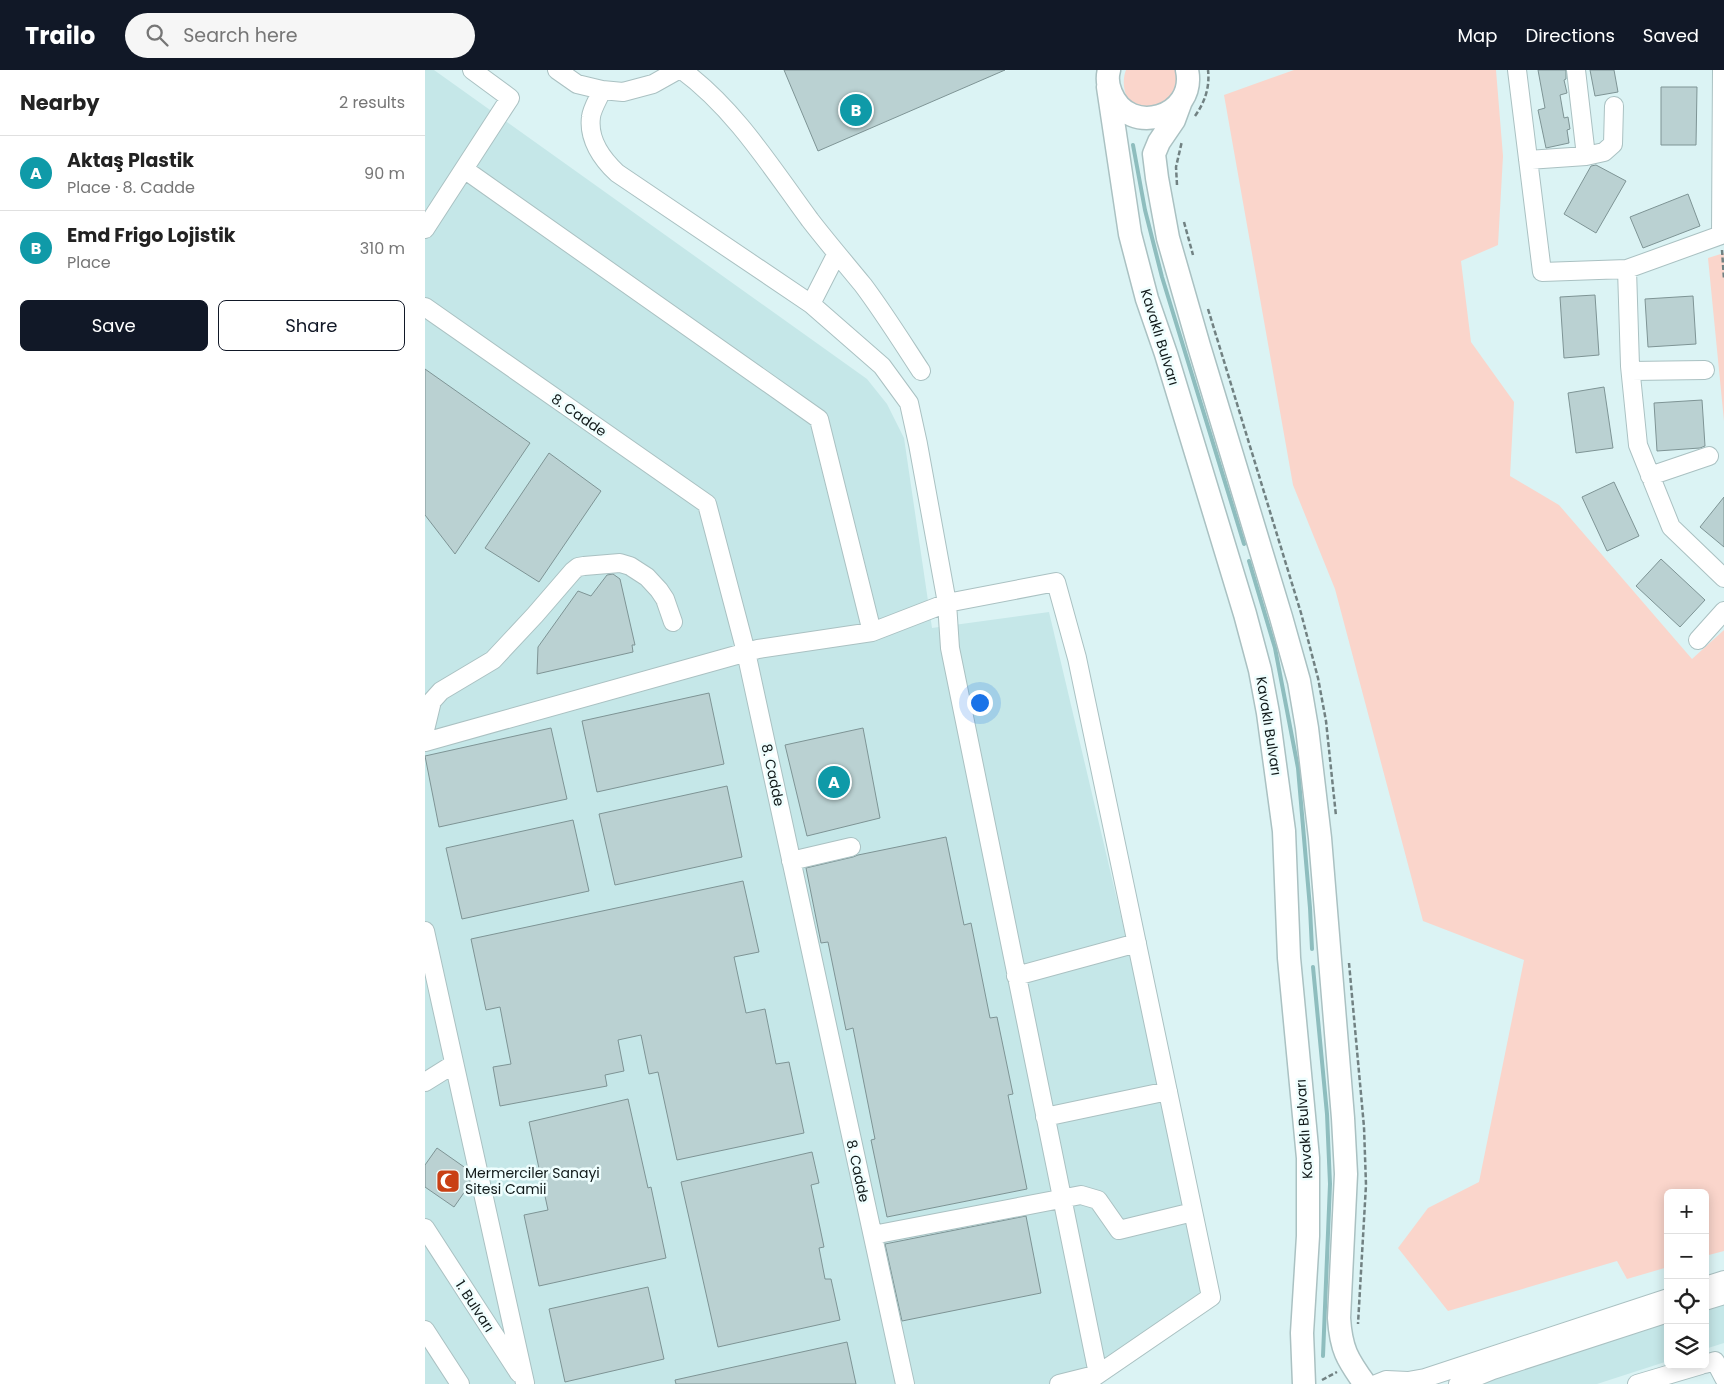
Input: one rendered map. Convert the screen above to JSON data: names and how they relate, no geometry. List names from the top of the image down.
{
  "streets": {
    "main road": ["Kavaklı Bulvarı"],
    "street": ["8. Cadde", "1. Bulvarı"]
  },
  "places": {
    "mosque": ["Mermerciler Sanayi Sitesi Camii"]
  },
  "page": {
    "header": "Trailo",
    "search": "Search here",
    "nav": ["Map", "Directions", "Saved"],
    "heading": ["Nearby", "2 results"],
    "pins": ["B", "A"],
    "list": [
      {
        "mark": "A",
        "name": "Aktaş Plastik",
        "note": "Place · 8. Cadde",
        "value": "90 m"
      },
      {
        "mark": "B",
        "name": "Emd Frigo Lojistik",
        "note": "Place",
        "value": "310 m"
      }
    ],
    "buttons": ["Save", "Share"],
    "map_buttons": ["+", "−"]
  }
}
